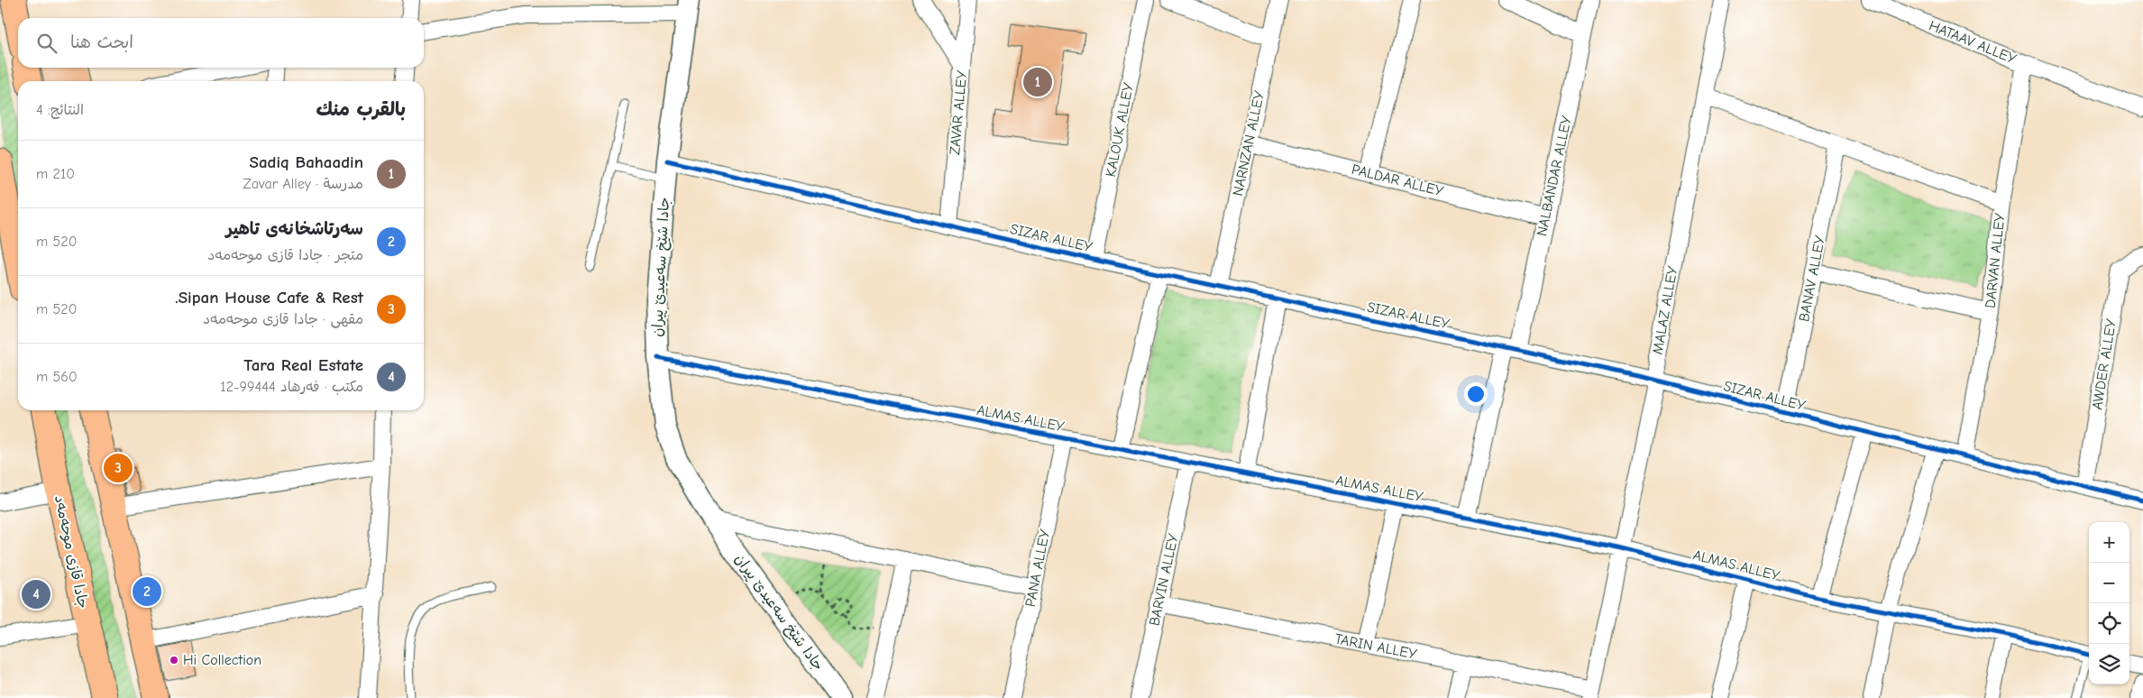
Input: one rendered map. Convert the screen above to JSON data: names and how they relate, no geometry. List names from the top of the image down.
{
  "streets": {
    "main road": ["جادا قازی موحەمەد"],
    "street": [
      "HATAAV ALLEY",
      "ZAVAR ALLEY",
      "KALOUK ALLEY",
      "NARNZAN ALLEY",
      "NALBANDAR ALLEY",
      "PALDAR ALLEY",
      "SIZAR ALLEY",
      "DARVAN ALLEY",
      "جادا شێخ سەعیدێ پیران",
      "BANAV ALLEY",
      "MALAZ ALLEY",
      "AWDER ALLEY",
      "ALMAS ALLEY",
      "PANA ALLEY",
      "BARVIN ALLEY",
      "TARIN ALLEY"
    ]
  },
  "crossings": [
    ["HATAAV ALLEY", "DARVAN ALLEY"],
    ["ZAVAR ALLEY", "SIZAR ALLEY"],
    ["KALOUK ALLEY", "SIZAR ALLEY"],
    ["NARNZAN ALLEY", "PALDAR ALLEY"],
    ["NARNZAN ALLEY", "SIZAR ALLEY"],
    ["NALBANDAR ALLEY", "PALDAR ALLEY"],
    ["NALBANDAR ALLEY", "SIZAR ALLEY"],
    ["NALBANDAR ALLEY", "ALMAS ALLEY"],
    ["SIZAR ALLEY", "DARVAN ALLEY"],
    ["SIZAR ALLEY", "جادا شێخ سەعیدێ پیران"],
    ["SIZAR ALLEY", "BANAV ALLEY"],
    ["SIZAR ALLEY", "MALAZ ALLEY"],
    ["SIZAR ALLEY", "AWDER ALLEY"],
    ["جادا شێخ سەعیدێ پیران", "ALMAS ALLEY"],
    ["MALAZ ALLEY", "ALMAS ALLEY"],
    ["MALAZ ALLEY", "TARIN ALLEY"],
    ["ALMAS ALLEY", "PANA ALLEY"],
    ["ALMAS ALLEY", "BARVIN ALLEY"],
    ["BARVIN ALLEY", "TARIN ALLEY"]
  ],
  "places": ["Hi Collection"],
  "page": {
    "search": "ابحث هنا",
    "pins": [
      "1",
      "3",
      "2",
      "4"
    ],
    "heading": ["بالقرب منك", "النتائج: 4"],
    "list": [
      {
        "mark": "1",
        "name": "Sadiq Bahaadin",
        "note": "مدرسة · Zavar Alley",
        "value": "210 m"
      },
      {
        "mark": "2",
        "name": "سەرتاشخانەی تاهیر",
        "note": "متجر · جادا قازی موحەمەد",
        "value": "520 m"
      },
      {
        "mark": "3",
        "name": "Sipan House Cafe & Rest.",
        "note": "مقهى · جادا قازی موحەمەد",
        "value": "520 m"
      },
      {
        "mark": "4",
        "name": "Tara Real Estate",
        "note": "مكتب · فەرهاد 99444-12",
        "value": "560 m"
      }
    ],
    "map_buttons": ["+", "−"]
  }
}
